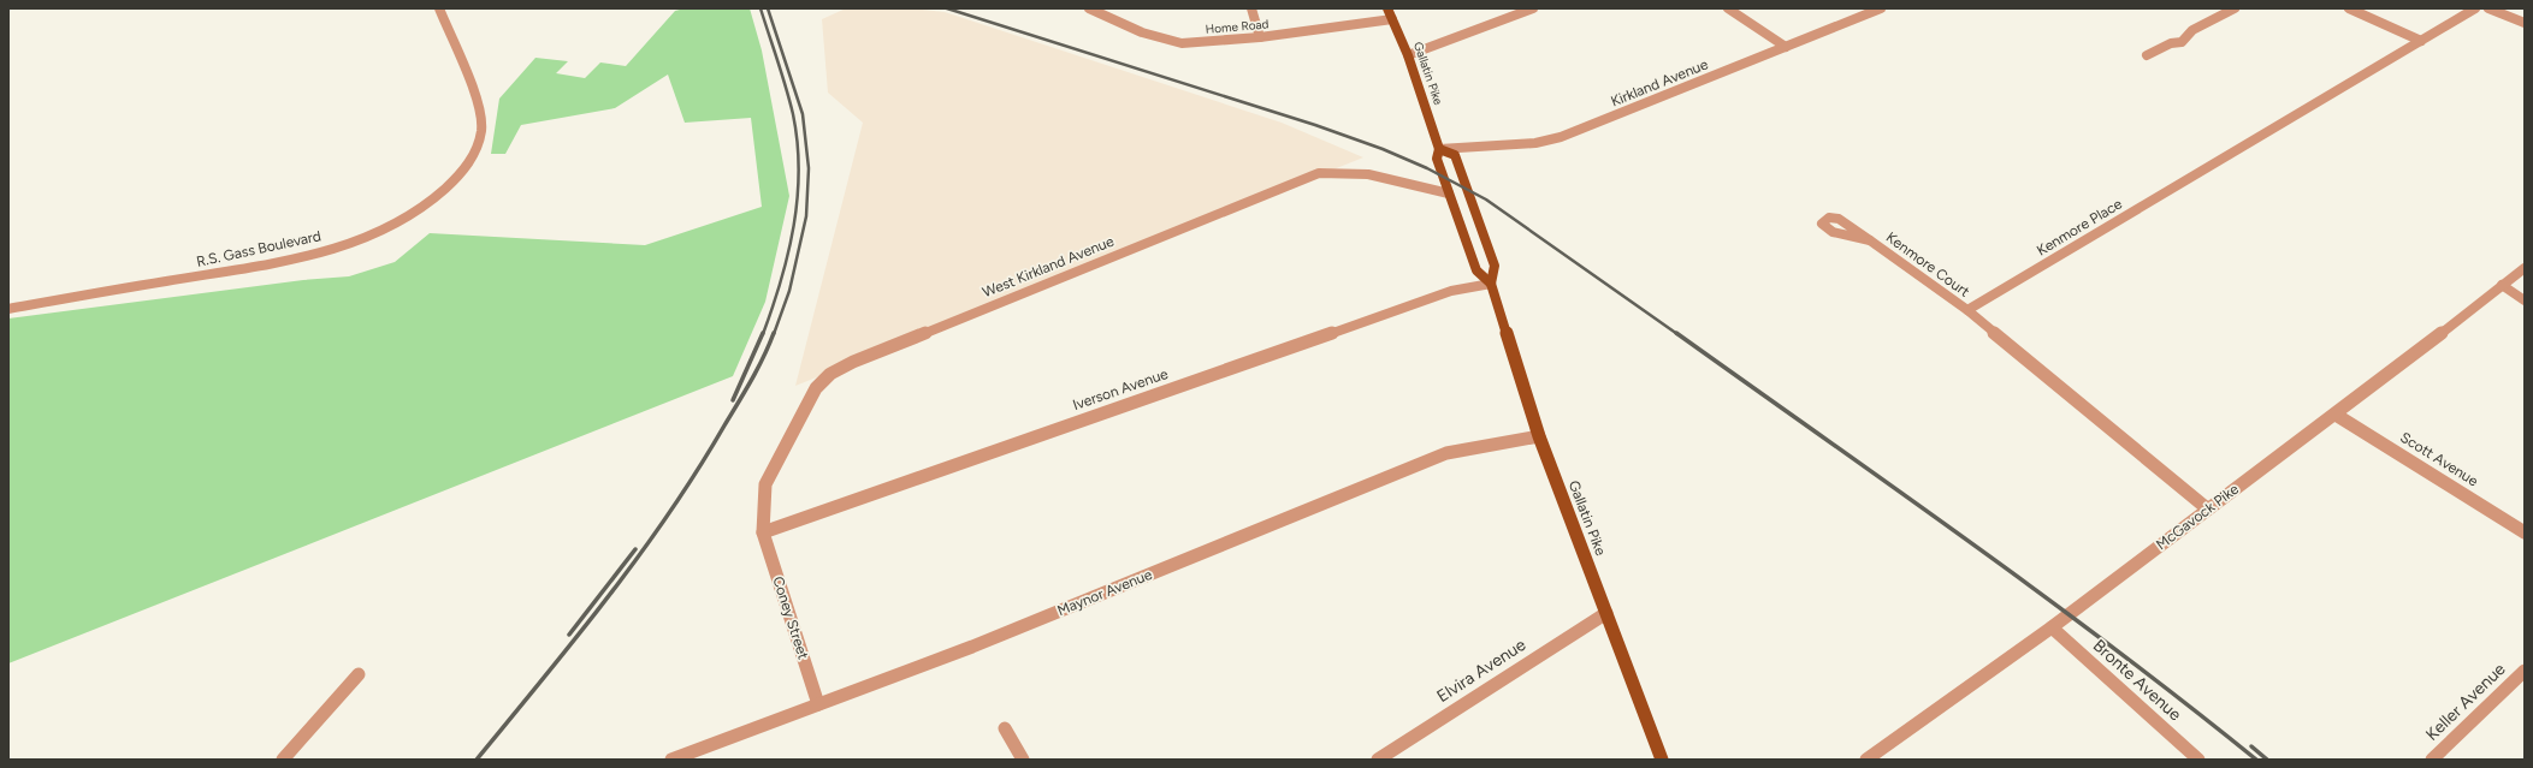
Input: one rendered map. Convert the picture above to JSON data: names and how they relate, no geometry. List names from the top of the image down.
{
  "streets": {
    "main road": ["Gallatin Pike"],
    "street": [
      "Home Road",
      "Kirkland Avenue",
      "Kenmore Place",
      "R.S. Gass Boulevard",
      "Kenmore Court",
      "West Kirkland Avenue",
      "Iverson Avenue",
      "Scott Avenue",
      "McGavock Pike",
      "Maynor Avenue",
      "Coney Street",
      "Elvira Avenue",
      "Bronte Avenue",
      "Keller Avenue"
    ]
  },
  "crossings": [
    ["Home Road", "Gallatin Pike"],
    ["Gallatin Pike", "Kirkland Avenue"],
    ["Gallatin Pike", "West Kirkland Avenue"],
    ["Gallatin Pike", "Iverson Avenue"],
    ["Gallatin Pike", "Maynor Avenue"],
    ["Gallatin Pike", "Elvira Avenue"],
    ["Kenmore Place", "Kenmore Court"],
    ["West Kirkland Avenue", "Iverson Avenue"],
    ["West Kirkland Avenue", "Coney Street"],
    ["Iverson Avenue", "Coney Street"],
    ["Scott Avenue", "McGavock Pike"],
    ["McGavock Pike", "Bronte Avenue"],
    ["Maynor Avenue", "Coney Street"]
  ]
}
